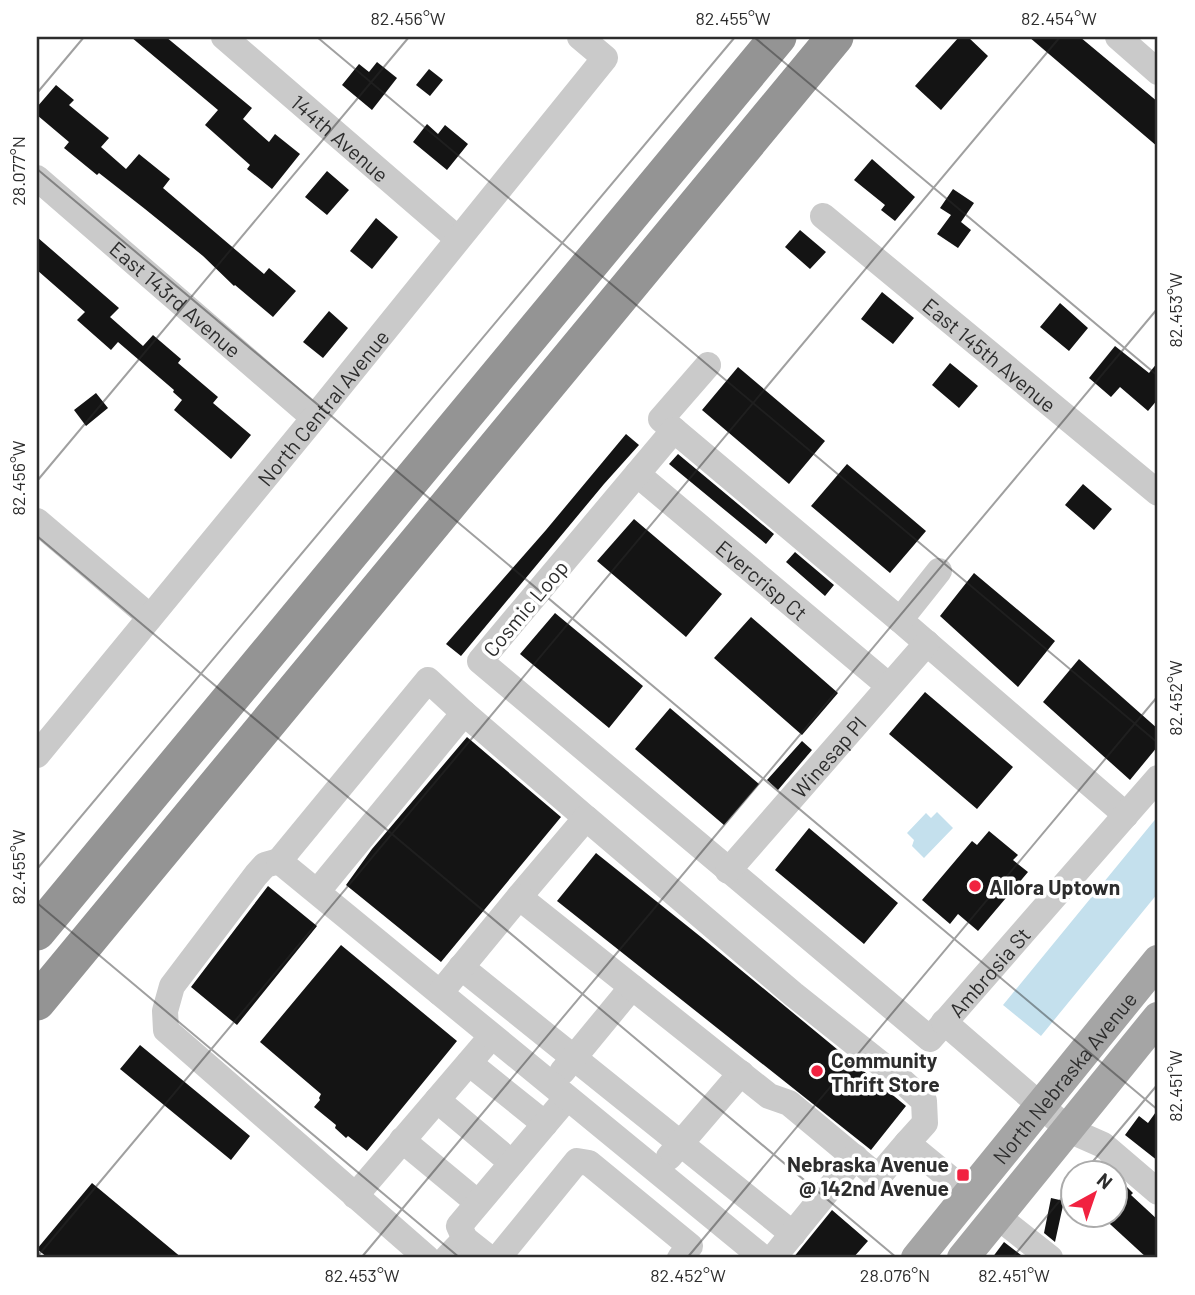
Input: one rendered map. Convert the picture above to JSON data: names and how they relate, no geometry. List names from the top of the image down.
{
  "streets": {
    "main road": ["North Nebraska Avenue"],
    "street": [
      "144th Avenue",
      "East 143rd Avenue",
      "East 145th Avenue",
      "North Central Avenue",
      "Evercrisp Ct",
      "Cosmic Loop",
      "Winesap Pl",
      "Ambrosia St"
    ]
  },
  "crossings": [
    ["144th Avenue", "North Central Avenue"],
    ["East 143rd Avenue", "North Central Avenue"],
    ["Evercrisp Ct", "Cosmic Loop"],
    ["Evercrisp Ct", "Winesap Pl"],
    ["Cosmic Loop", "Winesap Pl"],
    ["Cosmic Loop", "Ambrosia St"],
    ["Cosmic Loop", "North Nebraska Avenue"]
  ],
  "places": {
    "other": ["Allora Uptown", "Community Thrift Store"],
    "transit": ["Nebraska Avenue @ 142nd Avenue"]
  },
  "north": "top right",
  "coordinates": [
    "82.456°W",
    "82.455°W",
    "82.454°W",
    "28.077°N",
    "82.453°W",
    "82.452°W",
    "82.451°W",
    "28.076°N"
  ]
}
